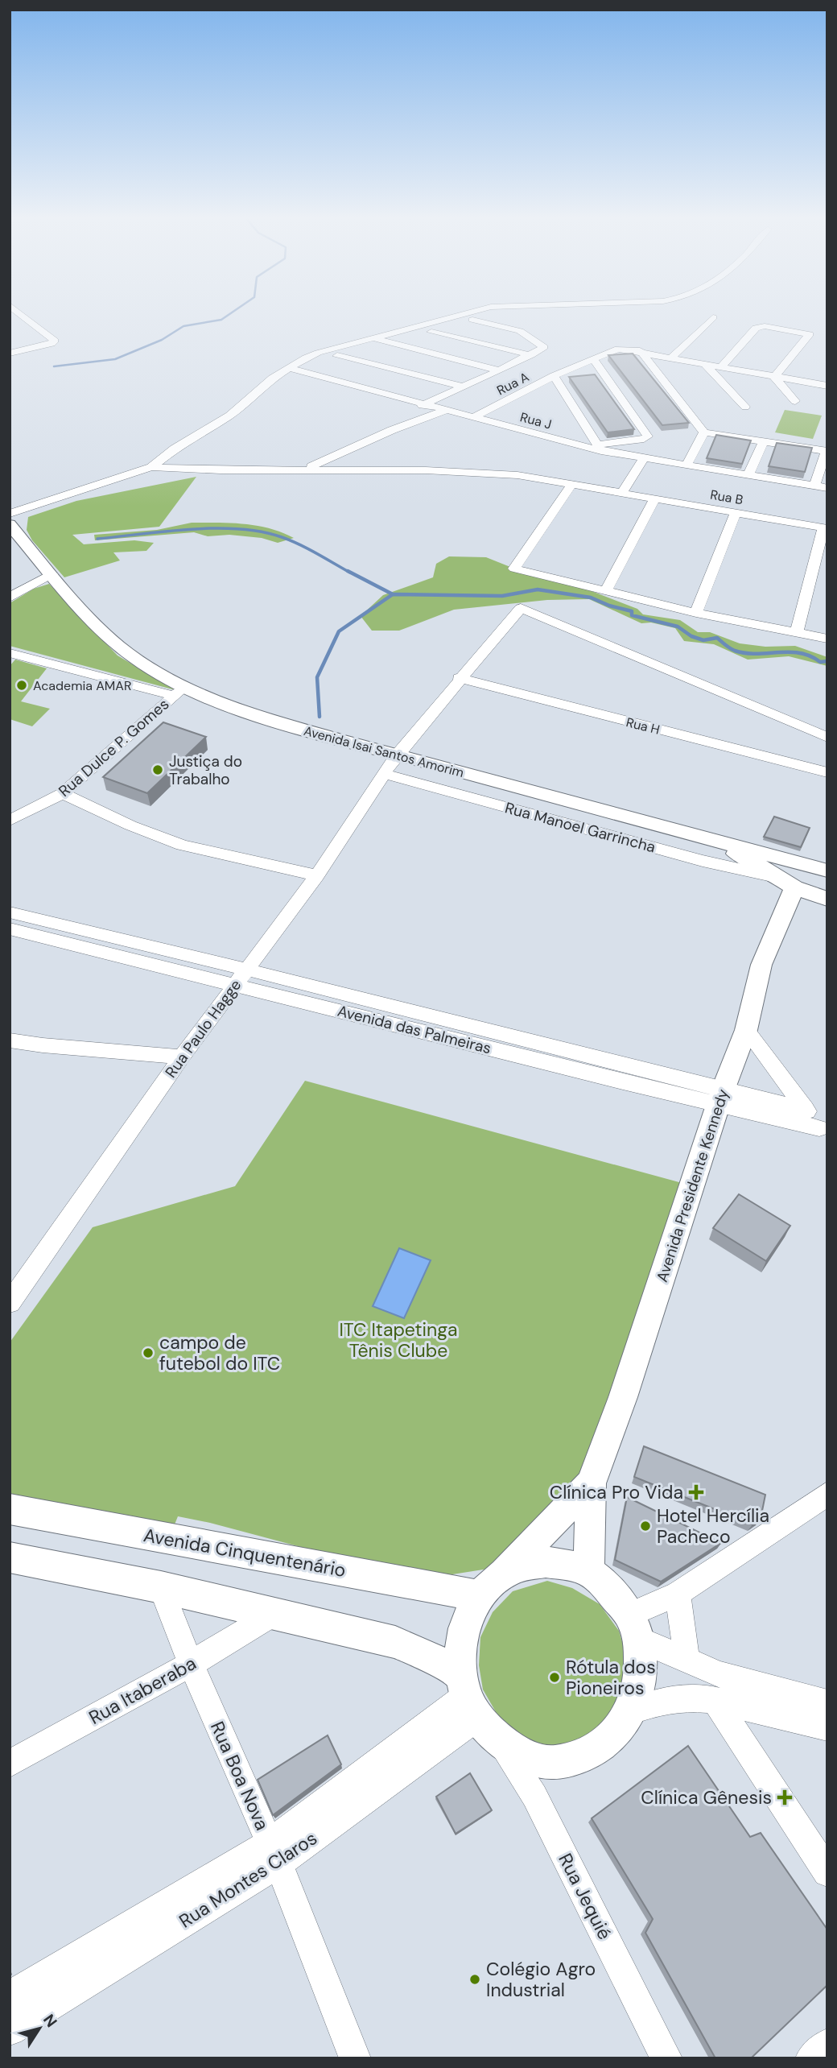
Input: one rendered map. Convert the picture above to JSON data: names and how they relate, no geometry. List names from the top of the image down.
{
  "streets": {
    "main road": ["Avenida Isai Santos Amorim", "Avenida Presidente Kennedy", "Avenida Cinquentenário"],
    "street": [
      "Rua A",
      "Rua J",
      "Rua B",
      "Rua H",
      "Rua Dulce P. Gomes",
      "Rua Manoel Garrincha",
      "Rua Paulo Hagge",
      "Avenida das Palmeiras",
      "Rua Itaberaba",
      "Rua Boa Nova",
      "Rua Montes Claros",
      "Rua Jequié"
    ]
  },
  "crossings": [
    ["Rua A", "Rua J"],
    ["Rua Dulce P. Gomes", "Avenida Isai Santos Amorim"],
    ["Avenida Isai Santos Amorim", "Rua Paulo Hagge"],
    ["Avenida Isai Santos Amorim", "Avenida Presidente Kennedy"],
    ["Rua Manoel Garrincha", "Rua Paulo Hagge"],
    ["Rua Manoel Garrincha", "Avenida Presidente Kennedy"],
    ["Rua Paulo Hagge", "Avenida das Palmeiras"],
    ["Avenida das Palmeiras", "Avenida Presidente Kennedy"],
    ["Avenida Presidente Kennedy", "Avenida Cinquentenário"],
    ["Avenida Presidente Kennedy", "Rua Montes Claros"],
    ["Avenida Presidente Kennedy", "Rua Jequié"],
    ["Avenida Cinquentenário", "Rua Montes Claros"],
    ["Avenida Cinquentenário", "Rua Jequié"],
    ["Rua Itaberaba", "Rua Boa Nova"],
    ["Rua Boa Nova", "Rua Montes Claros"],
    ["Rua Montes Claros", "Rua Jequié"]
  ],
  "parks": ["ITC Itapetinga Tênis Clube"],
  "places": {
    "other": [
      "Academia AMAR",
      "Justiça do Trabalho",
      "campo de futebol do ITC",
      "Hotel Hercília Pacheco",
      "Rótula dos Pioneiros",
      "Colégio Agro Industrial"
    ],
    "health": ["Clínica Pro Vida", "Clínica Gênesis"]
  },
  "north": "top right"
}
